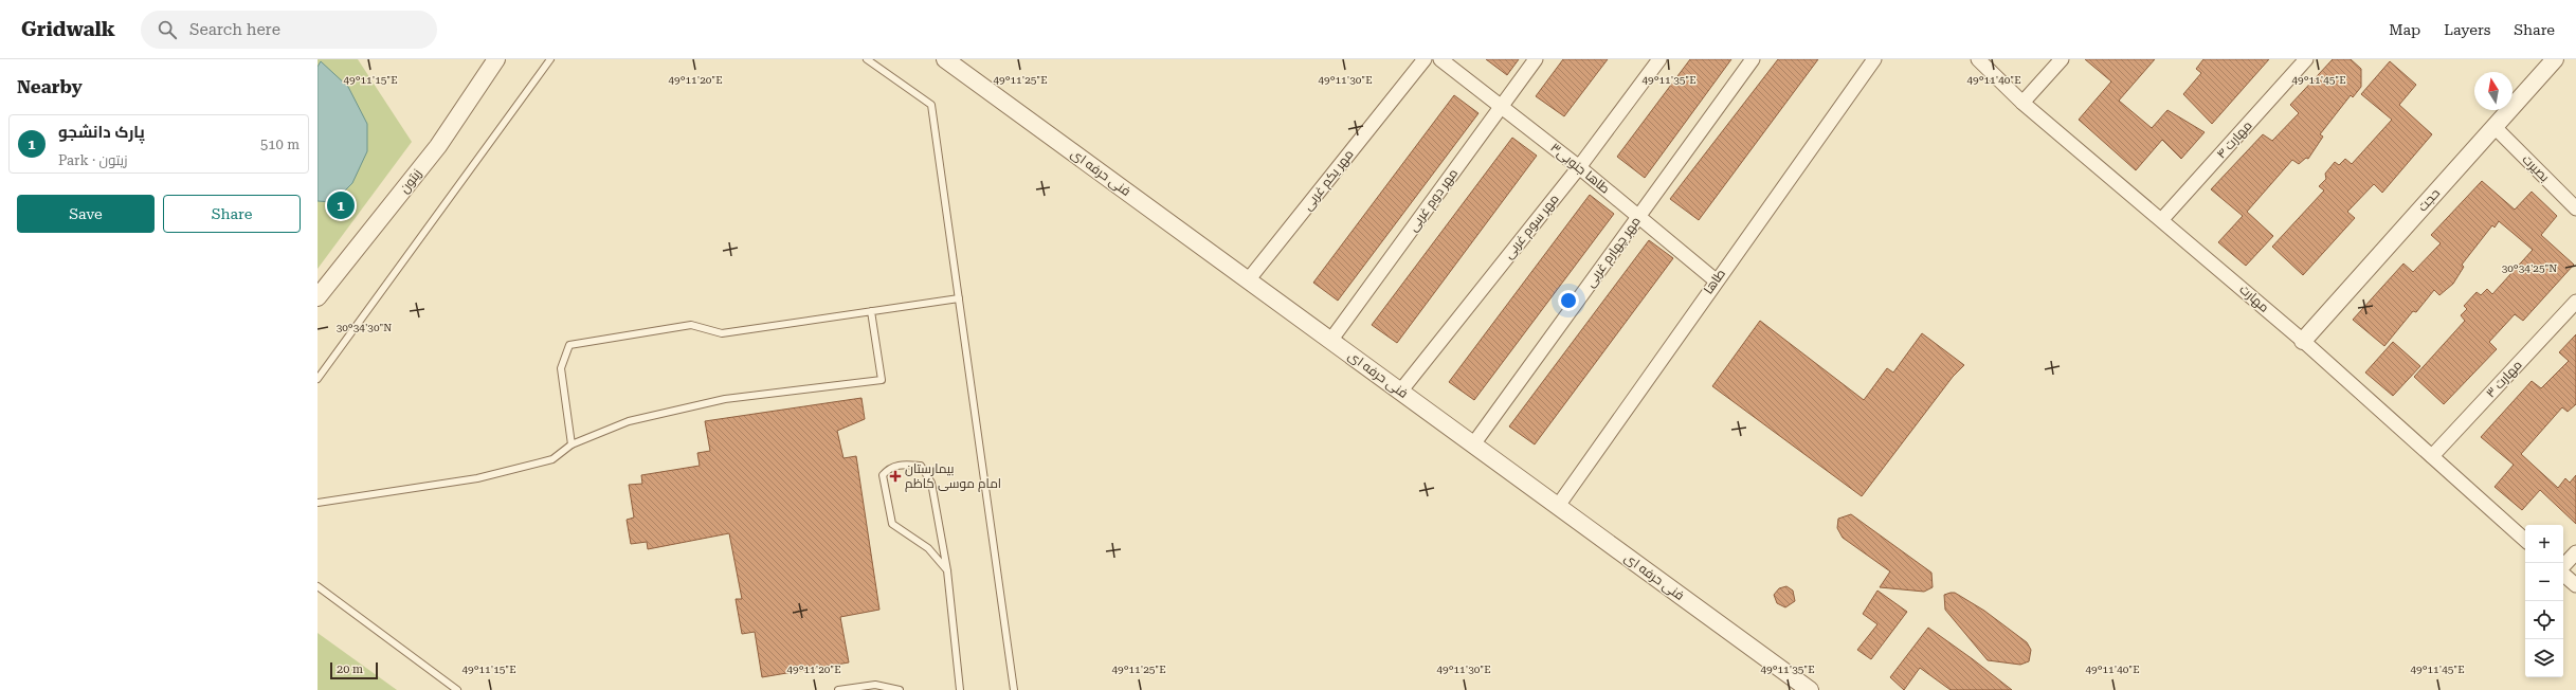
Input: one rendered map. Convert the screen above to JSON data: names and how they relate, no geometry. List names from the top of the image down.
{
  "streets": {
    "street": [
      "مهارت ۴",
      "طاها جنوبی۳",
      "بصیرت",
      "فنی حرفه ای",
      "مهر یکم غربی",
      "زیتون",
      "مهر دوم غربی",
      "حجت",
      "مهر سوم غربی",
      "مهر چهارم غربی",
      "طاها",
      "مهارت",
      "مهارت ۳"
    ]
  },
  "crossings": [
    ["مهارت ۴", "مهارت"],
    ["طاها جنوبی۳", "مهر دوم غربی"],
    ["طاها جنوبی۳", "مهر سوم غربی"],
    ["طاها جنوبی۳", "مهر چهارم غربی"],
    ["طاها جنوبی۳", "طاها"],
    ["بصیرت", "حجت"],
    ["فنی حرفه ای", "مهر یکم غربی"],
    ["فنی حرفه ای", "مهر دوم غربی"],
    ["فنی حرفه ای", "مهر سوم غربی"],
    ["فنی حرفه ای", "مهر چهارم غربی"],
    ["فنی حرفه ای", "طاها"],
    ["حجت", "مهارت"],
    ["مهارت", "مهارت ۳"]
  ],
  "places": {
    "health": ["بیمارستان امام موسی کاظم"]
  },
  "scale_bar": "20 m",
  "north": "top",
  "page": {
    "header": "Gridwalk",
    "search": "Search here",
    "nav": ["Map", "Layers", "Share"],
    "heading": "Nearby",
    "list": [
      {
        "mark": "1",
        "name": "پارک دانشجو",
        "note": "Park · زیتون",
        "value": "510 m"
      }
    ],
    "buttons": ["Save", "Share"],
    "pins": "1",
    "map_buttons": ["+", "−"],
    "scale": "20 m"
  },
  "coordinates": [
    "49°11'15\"E",
    "49°11'20\"E",
    "49°11'25\"E",
    "49°11'30\"E",
    "49°11'35\"E",
    "49°11'40\"E",
    "49°11'45\"E",
    "30°34'25\"N",
    "30°34'30\"N"
  ]
}
